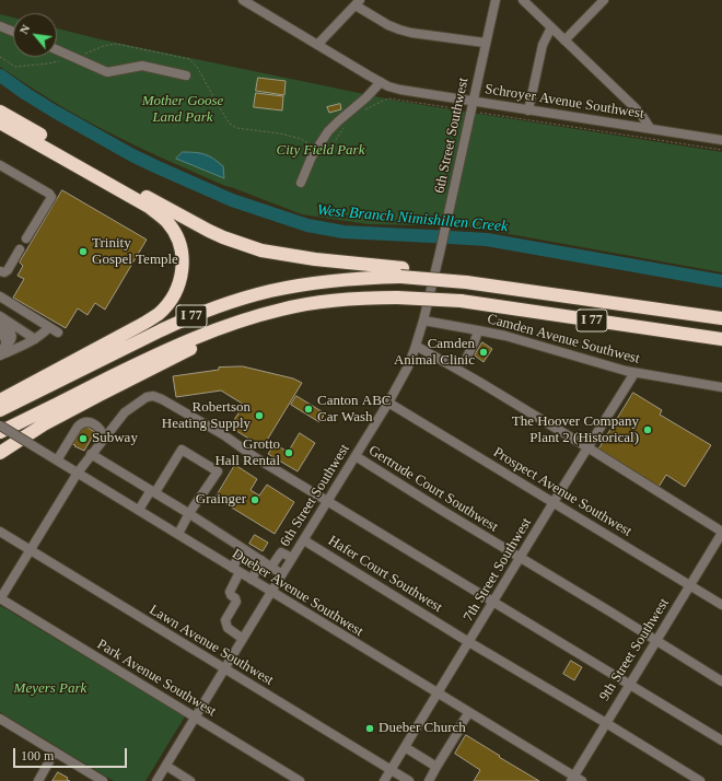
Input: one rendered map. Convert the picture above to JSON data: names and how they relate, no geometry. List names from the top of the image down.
{
  "streets": {
    "highway": ["I 77"],
    "street": [
      "Schroyer Avenue Southwest",
      "6th Street Southwest",
      "Camden Avenue Southwest",
      "Gertrude Court Southwest",
      "Prospect Avenue Southwest",
      "7th Street Southwest",
      "Hafer Court Southwest",
      "Dueber Avenue Southwest",
      "Lawn Avenue Southwest",
      "9th Street Southwest",
      "Park Avenue Southwest"
    ]
  },
  "crossings": [
    ["Schroyer Avenue Southwest", "6th Street Southwest"],
    ["6th Street Southwest", "Camden Avenue Southwest"],
    ["6th Street Southwest", "Gertrude Court Southwest"],
    ["6th Street Southwest", "Prospect Avenue Southwest"],
    ["6th Street Southwest", "Hafer Court Southwest"],
    ["6th Street Southwest", "Dueber Avenue Southwest"],
    ["6th Street Southwest", "Lawn Avenue Southwest"],
    ["6th Street Southwest", "Park Avenue Southwest"],
    ["Camden Avenue Southwest", "7th Street Southwest"],
    ["Gertrude Court Southwest", "7th Street Southwest"],
    ["Gertrude Court Southwest", "9th Street Southwest"],
    ["Prospect Avenue Southwest", "7th Street Southwest"],
    ["Prospect Avenue Southwest", "9th Street Southwest"],
    ["7th Street Southwest", "Hafer Court Southwest"],
    ["7th Street Southwest", "Dueber Avenue Southwest"],
    ["7th Street Southwest", "Lawn Avenue Southwest"],
    ["Hafer Court Southwest", "9th Street Southwest"],
    ["Dueber Avenue Southwest", "9th Street Southwest"]
  ],
  "water": ["West Branch Nimishillen Creek"],
  "parks": ["Mother Goose Land Park", "City Field Park", "Meyers Park"],
  "places": [
    "Trinity Gospel Temple",
    "Camden Animal Clinic",
    "Canton ABC Car Wash",
    "Robertson Heating Supply",
    "The Hoover Company Plant 2 (Historical)",
    "Subway",
    "Grotto Hall Rental",
    "Grainger",
    "Dueber Church"
  ],
  "scale_bar": "100 m",
  "north": "top left"
}
